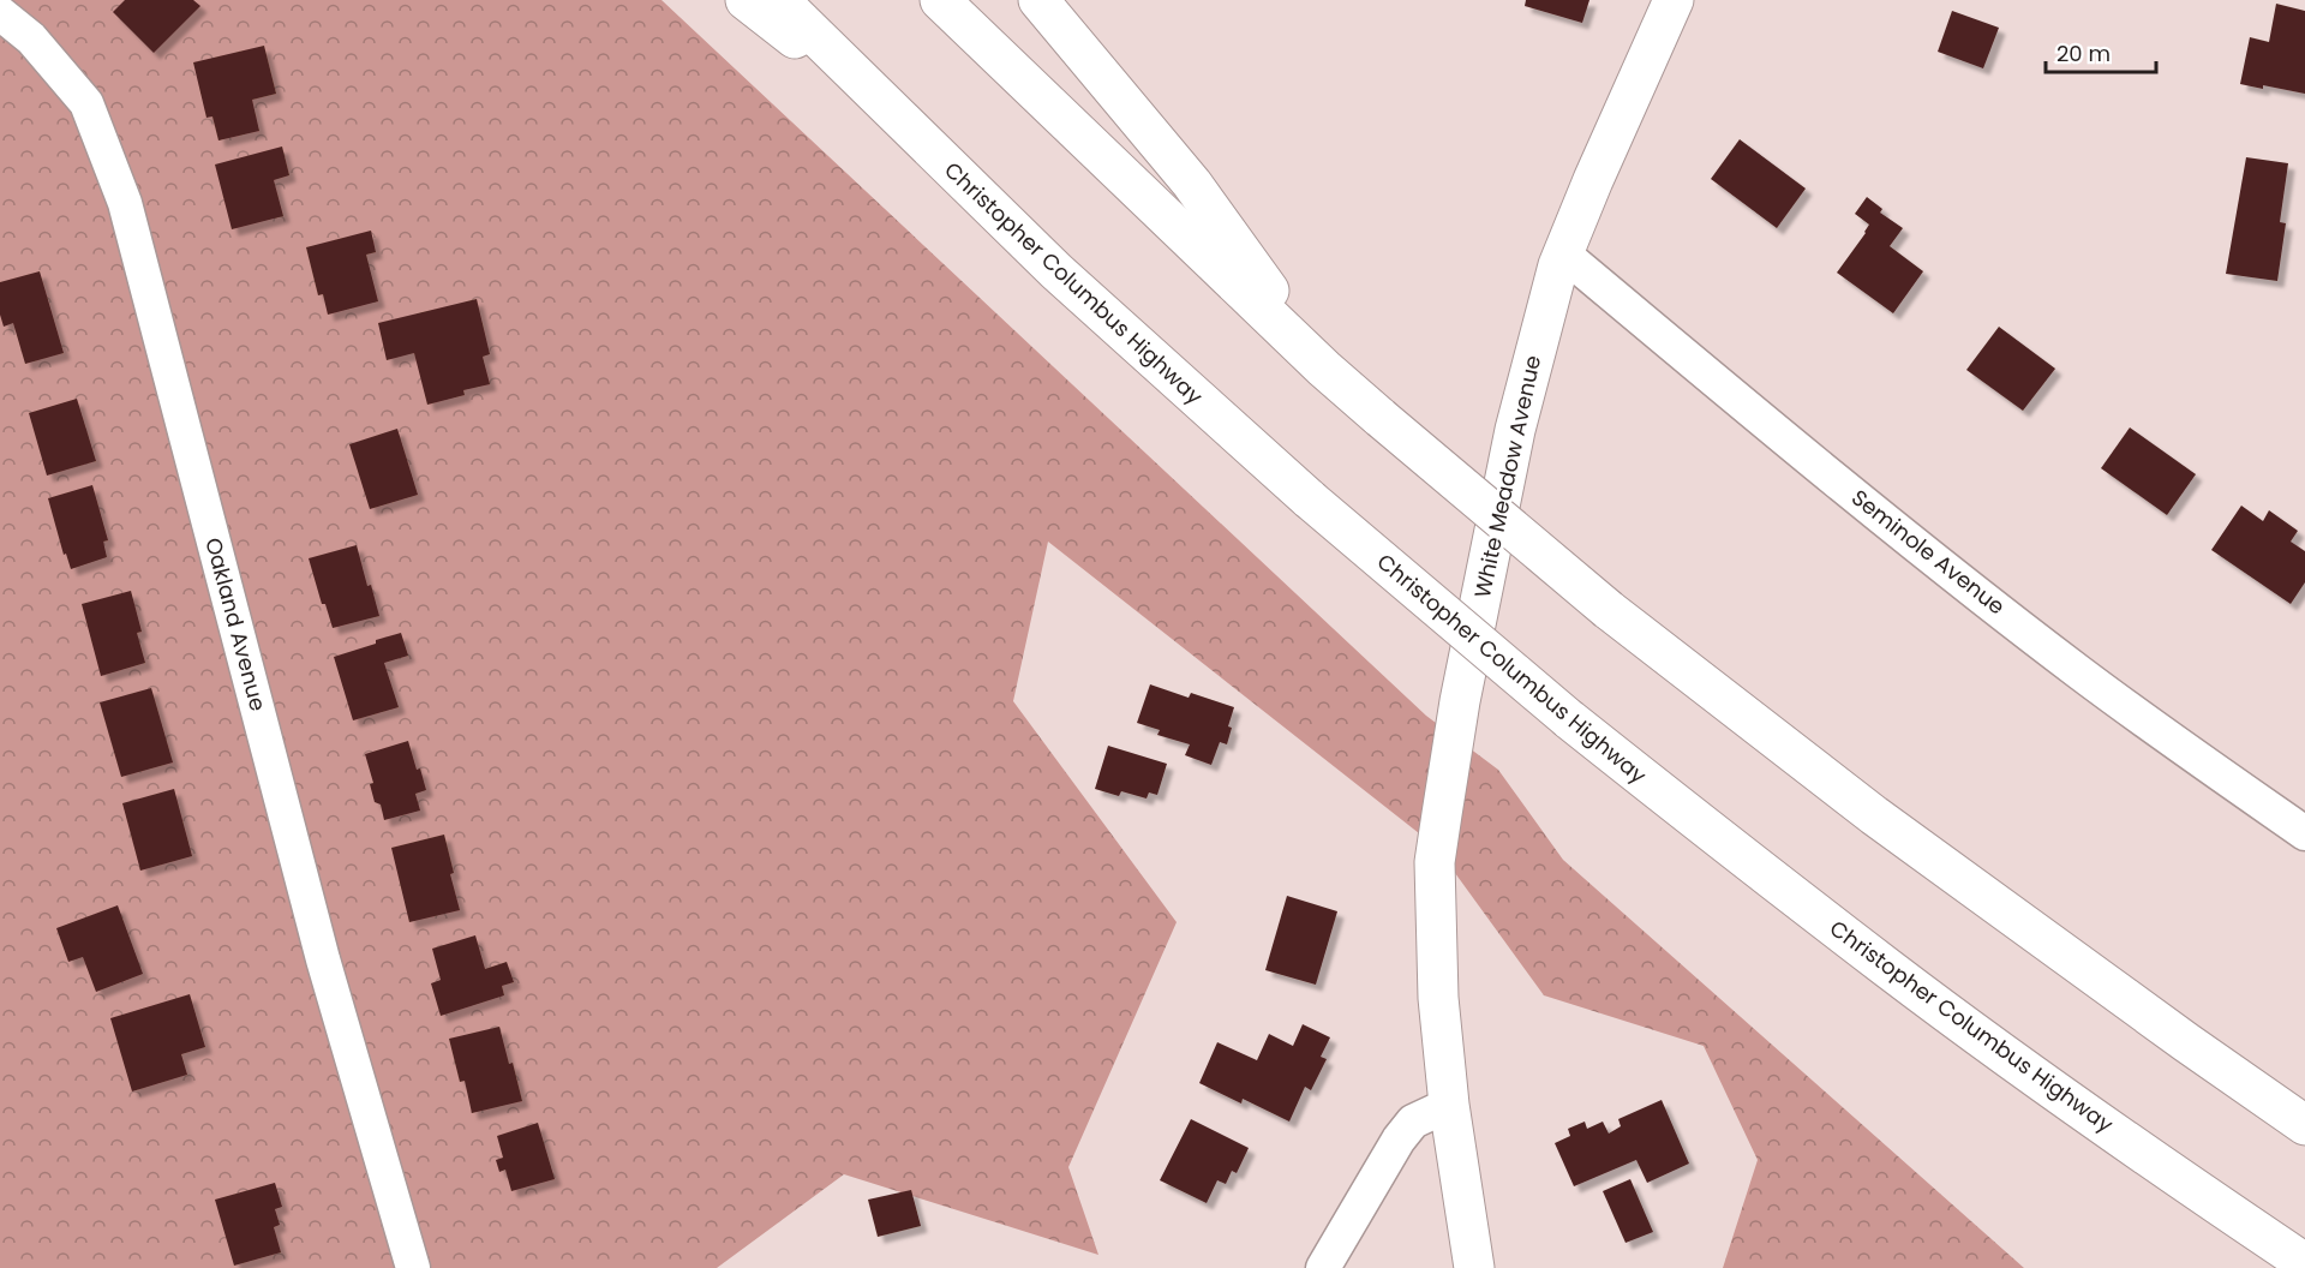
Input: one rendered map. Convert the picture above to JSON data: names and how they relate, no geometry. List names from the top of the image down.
{
  "streets": {
    "main road": ["Christopher Columbus Highway", "White Meadow Avenue"],
    "street": ["Seminole Avenue", "Oakland Avenue"]
  },
  "crossings": [
    ["White Meadow Avenue", "Seminole Avenue"]
  ],
  "scale_bar": "20 m"
}
